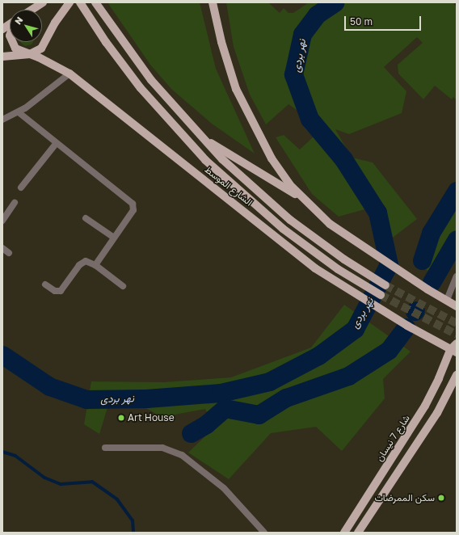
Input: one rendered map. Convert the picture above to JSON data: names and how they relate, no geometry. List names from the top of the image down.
{
  "streets": {
    "main road": ["الشارع الموسط", "شارع 7 نيسان"]
  },
  "crossings": [
    ["الشارع الموسط", "شارع 7 نيسان"]
  ],
  "water": ["نهر بردى"],
  "places": ["Art House", "سكن الممرضات"],
  "scale_bar": "50 m",
  "north": "top left"
}
